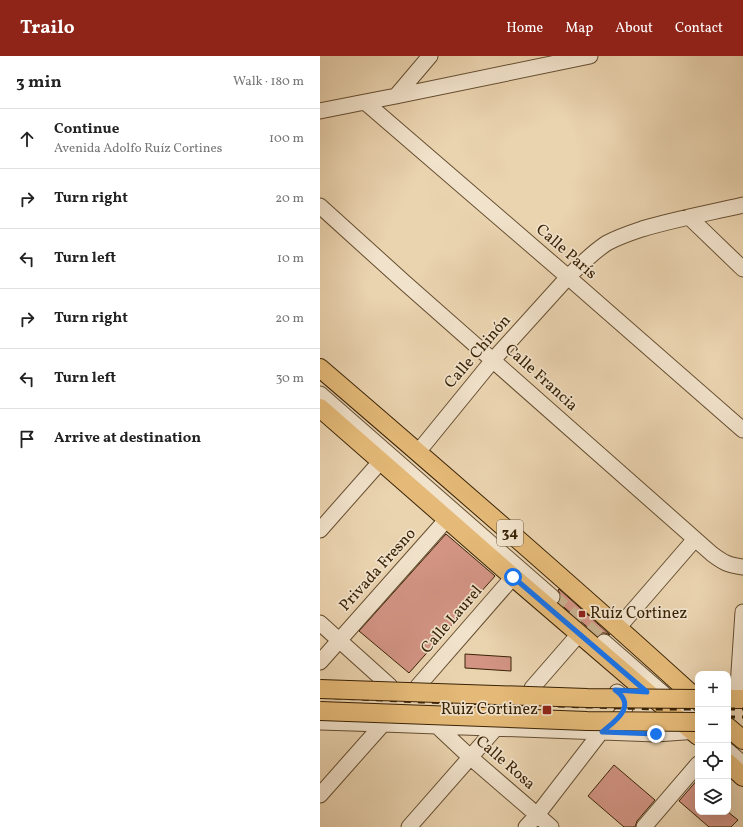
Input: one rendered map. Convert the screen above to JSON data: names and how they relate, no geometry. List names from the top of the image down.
{
  "streets": {
    "main road": ["34"],
    "street": [
      "Calle París",
      "Calle Chinón",
      "Calle Francia",
      "Privada Fresno",
      "Calle Laurel",
      "Calle Rosa"
    ]
  },
  "crossings": [
    ["Calle París", "Calle Chinón"],
    ["Calle Chinón", "Calle Francia"],
    ["Calle Chinón", "34"],
    ["34", "Privada Fresno"],
    ["34", "Calle Laurel"]
  ],
  "places": {
    "transit": ["Ruíz Cortinez", "Ruiz Cortinez"]
  },
  "page": {
    "header": "Trailo",
    "nav": [
      "Home",
      "Map",
      "About",
      "Contact"
    ],
    "heading": ["3 min", "Walk · 180 m"],
    "list": [
      ["Continue", "Avenida Adolfo Ruíz Cortines", "100 m"],
      ["Turn right", "20 m"],
      ["Turn left", "10 m"],
      ["Turn right", "20 m"],
      ["Turn left", "30 m"],
      "Arrive at destination"
    ],
    "map_buttons": ["+", "−"]
  }
}
